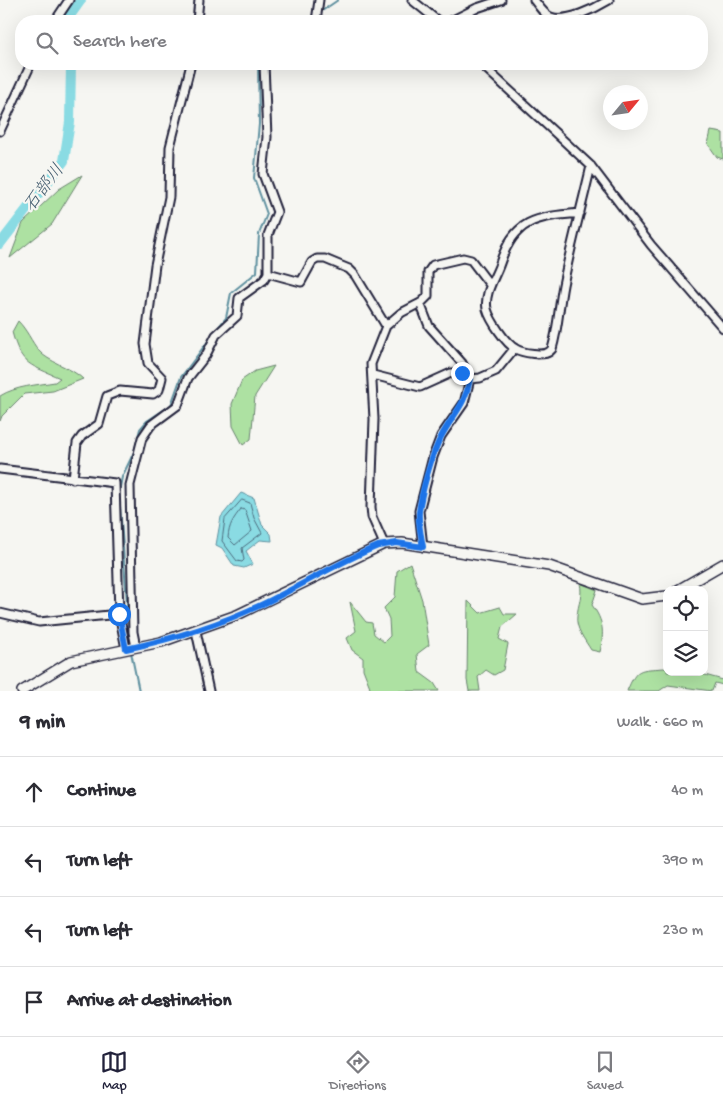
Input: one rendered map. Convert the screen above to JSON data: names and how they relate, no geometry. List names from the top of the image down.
{
  "water": ["石部川"],
  "north": "top right",
  "page": {
    "search": "Search here",
    "heading": ["9 min", "Walk · 660 m"],
    "list": [
      ["Continue", "40 m"],
      ["Turn left", "390 m"],
      ["Turn left", "230 m"],
      "Arrive at destination"
    ],
    "nav": ["Map", "Directions", "Saved"]
  }
}
